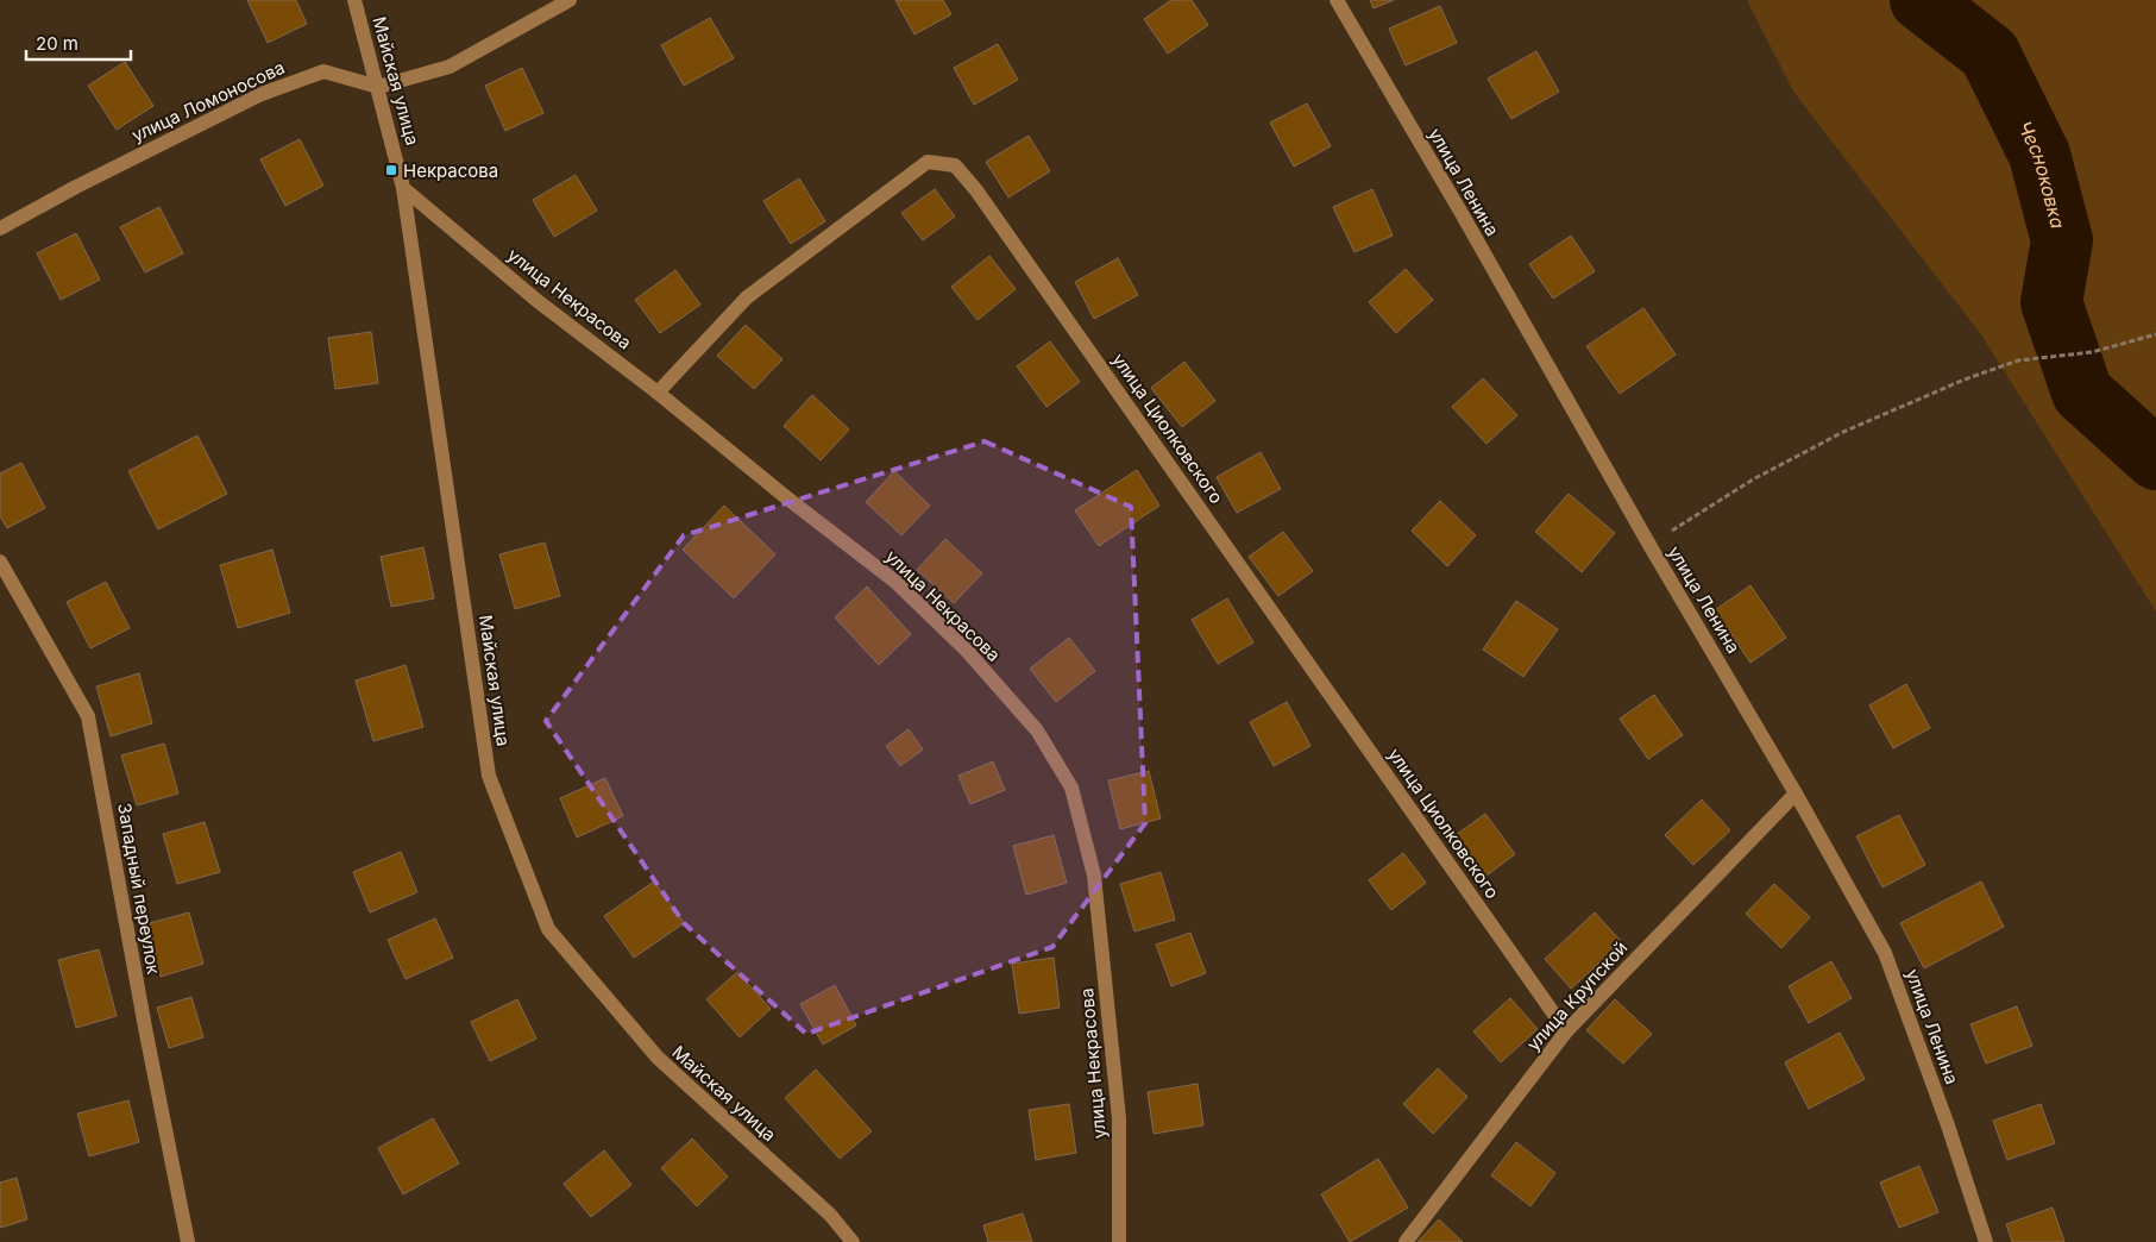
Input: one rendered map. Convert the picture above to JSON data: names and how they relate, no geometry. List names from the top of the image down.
{
  "streets": {
    "street": [
      "Майская улица",
      "улица Ломоносова",
      "улица Ленина",
      "улица Некрасова",
      "улица Циолковского",
      "Западный переулок",
      "улица Крупской"
    ]
  },
  "crossings": [
    ["Майская улица", "улица Ломоносова"],
    ["Майская улица", "улица Некрасова"],
    ["улица Ленина", "улица Крупской"],
    ["улица Некрасова", "улица Циолковского"],
    ["улица Циолковского", "улица Крупской"]
  ],
  "water": ["Чесноковка"],
  "places": {
    "transit": ["Некрасова"]
  },
  "scale_bar": "20 m"
}
